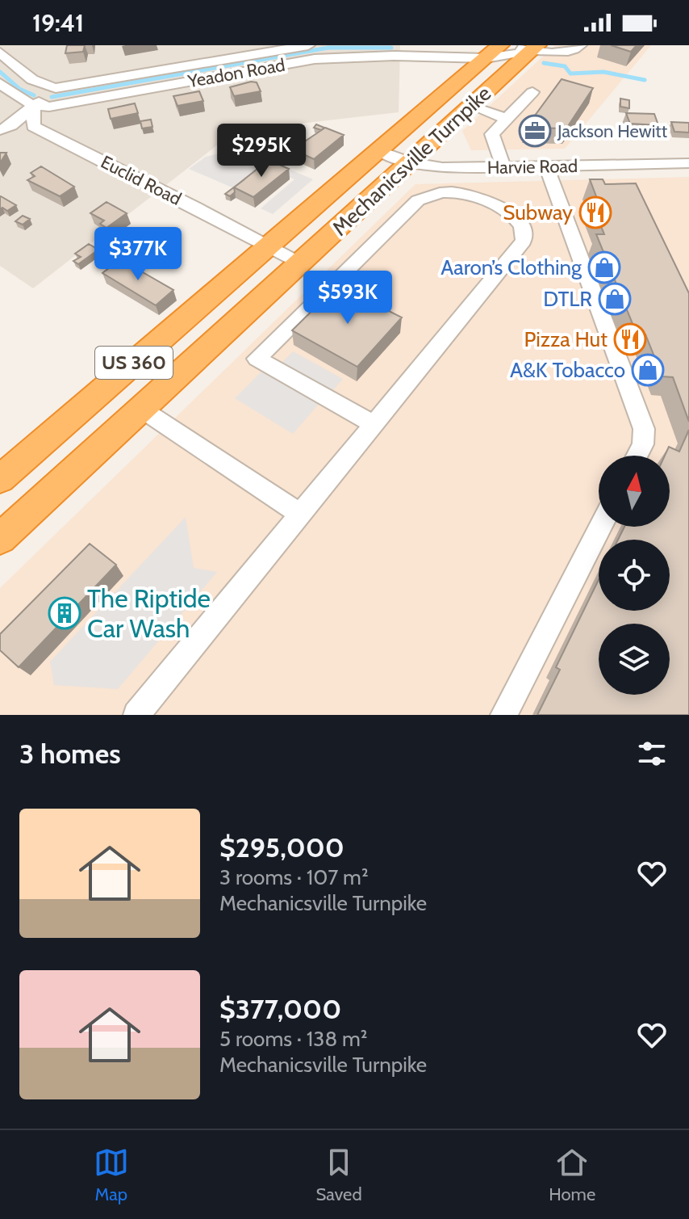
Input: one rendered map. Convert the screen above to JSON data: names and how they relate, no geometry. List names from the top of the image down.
{
  "streets": {
    "highway": ["Mechanicsville Turnpike", "US 360"],
    "street": ["Yeadon Road", "Harvie Road", "Euclid Road"]
  },
  "crossings": [
    ["Yeadon Road", "Mechanicsville Turnpike"],
    ["Yeadon Road", "Euclid Road"],
    ["Mechanicsville Turnpike", "Harvie Road"],
    ["Mechanicsville Turnpike", "Euclid Road"]
  ],
  "places": {
    "office": ["Jackson Hewitt"],
    "restaurant": ["Subway", "Pizza Hut"],
    "shop": ["Aaron’s Clothing", "DTLR", "A&K Tobacco"],
    "building": ["The Riptide Car Wash"]
  },
  "north": "top",
  "page": {
    "status": "19:41",
    "price": ["$295K", "$377K", "$593K"],
    "heading": "3 homes",
    "list": [
      {
        "name": "$295,000",
        "note": "3 rooms · 107 m² · Mechanicsville Turnpike"
      },
      {
        "name": "$377,000",
        "note": "5 rooms · 138 m² · Mechanicsville Turnpike"
      }
    ],
    "tabs": ["Map", "Saved", "Home"]
  }
}
